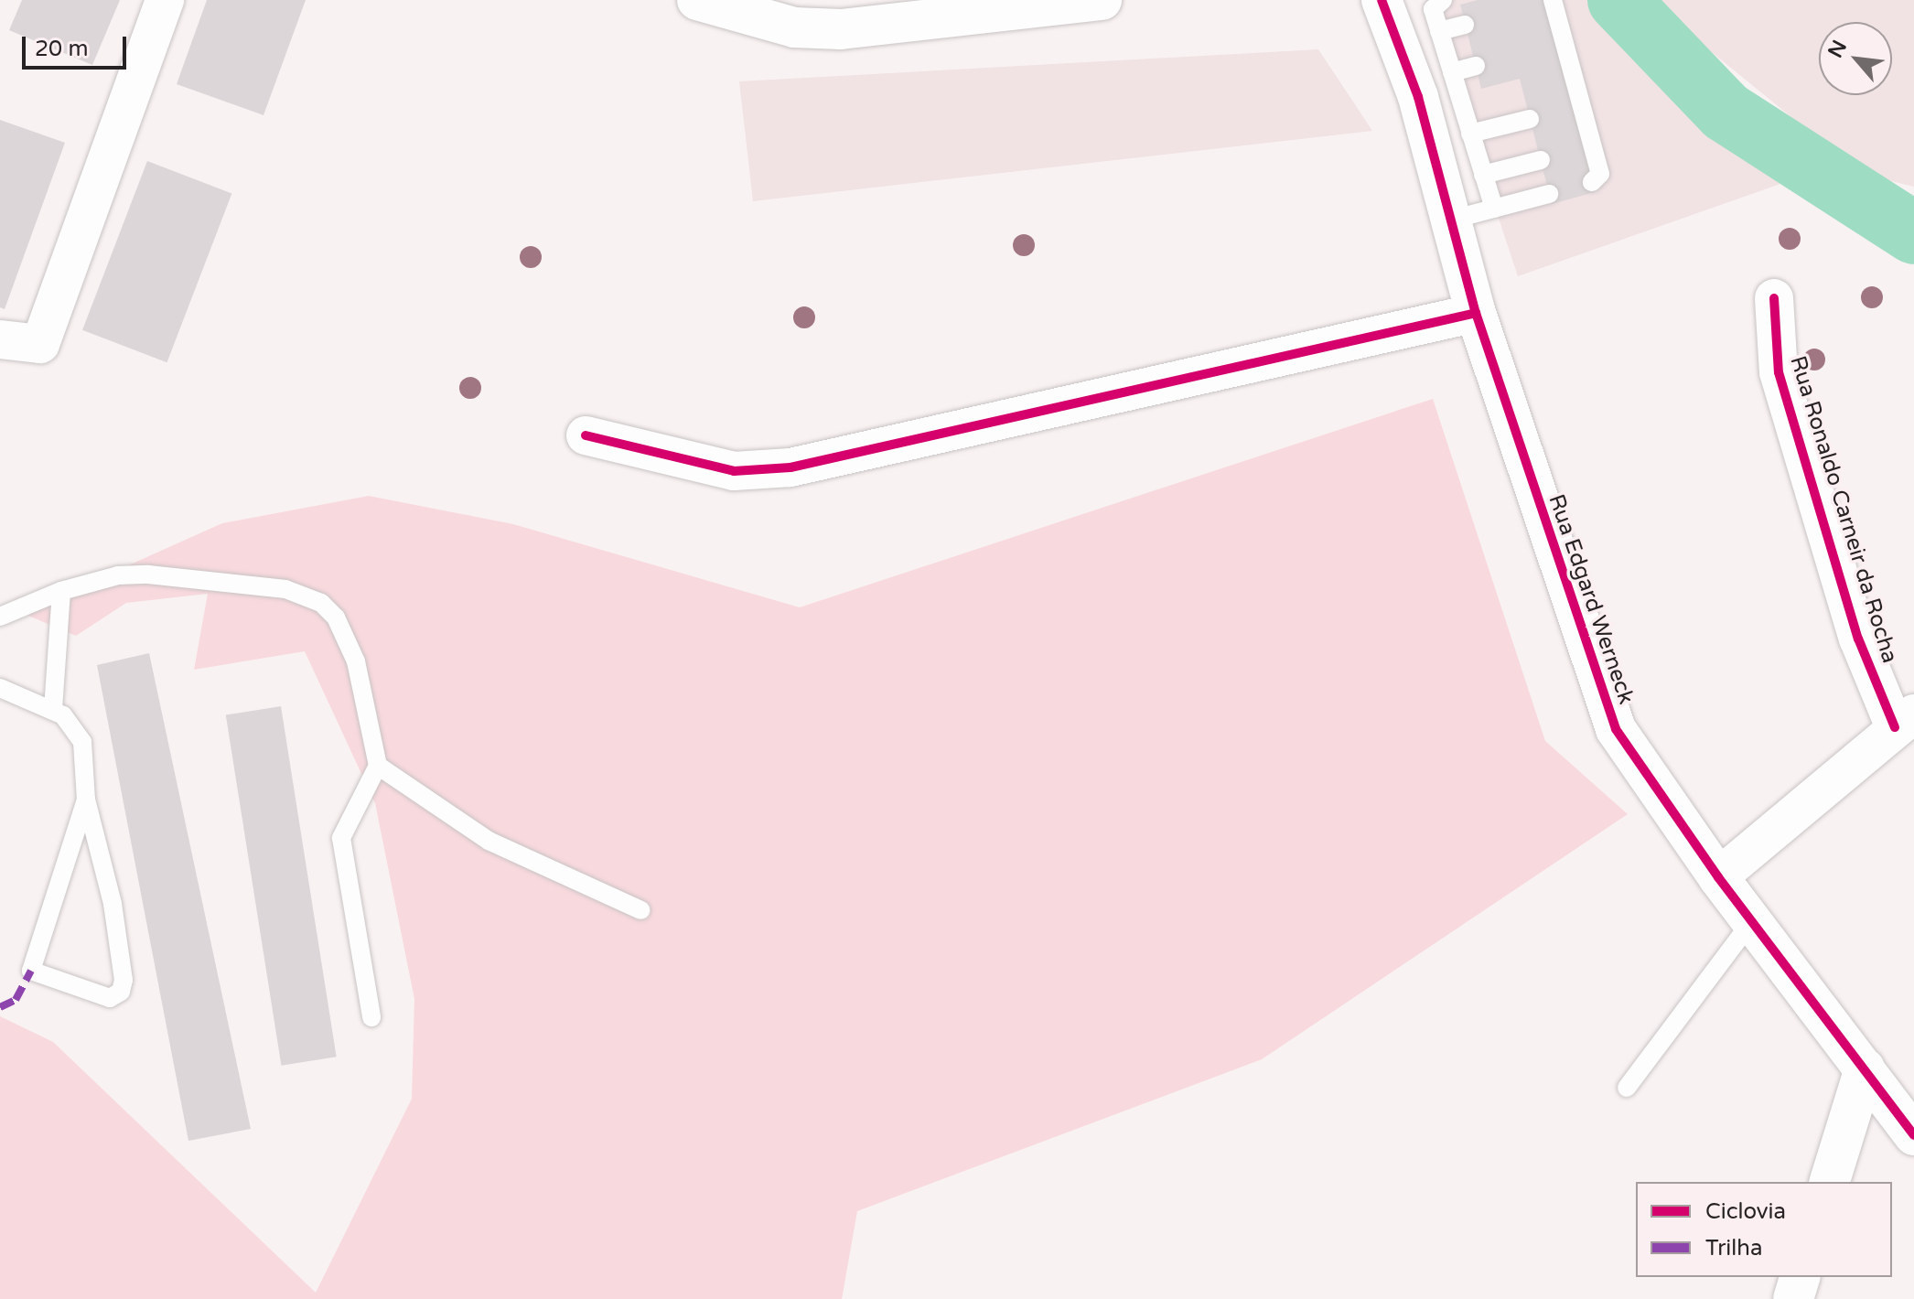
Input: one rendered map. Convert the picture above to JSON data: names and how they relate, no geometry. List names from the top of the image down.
{
  "streets": {
    "street": ["Rua Ronaldo Carneir da Rocha", "Rua Edgard Werneck"]
  },
  "legend": ["Ciclovia", "Trilha"],
  "scale_bar": "20 m",
  "north": "top left"
}
